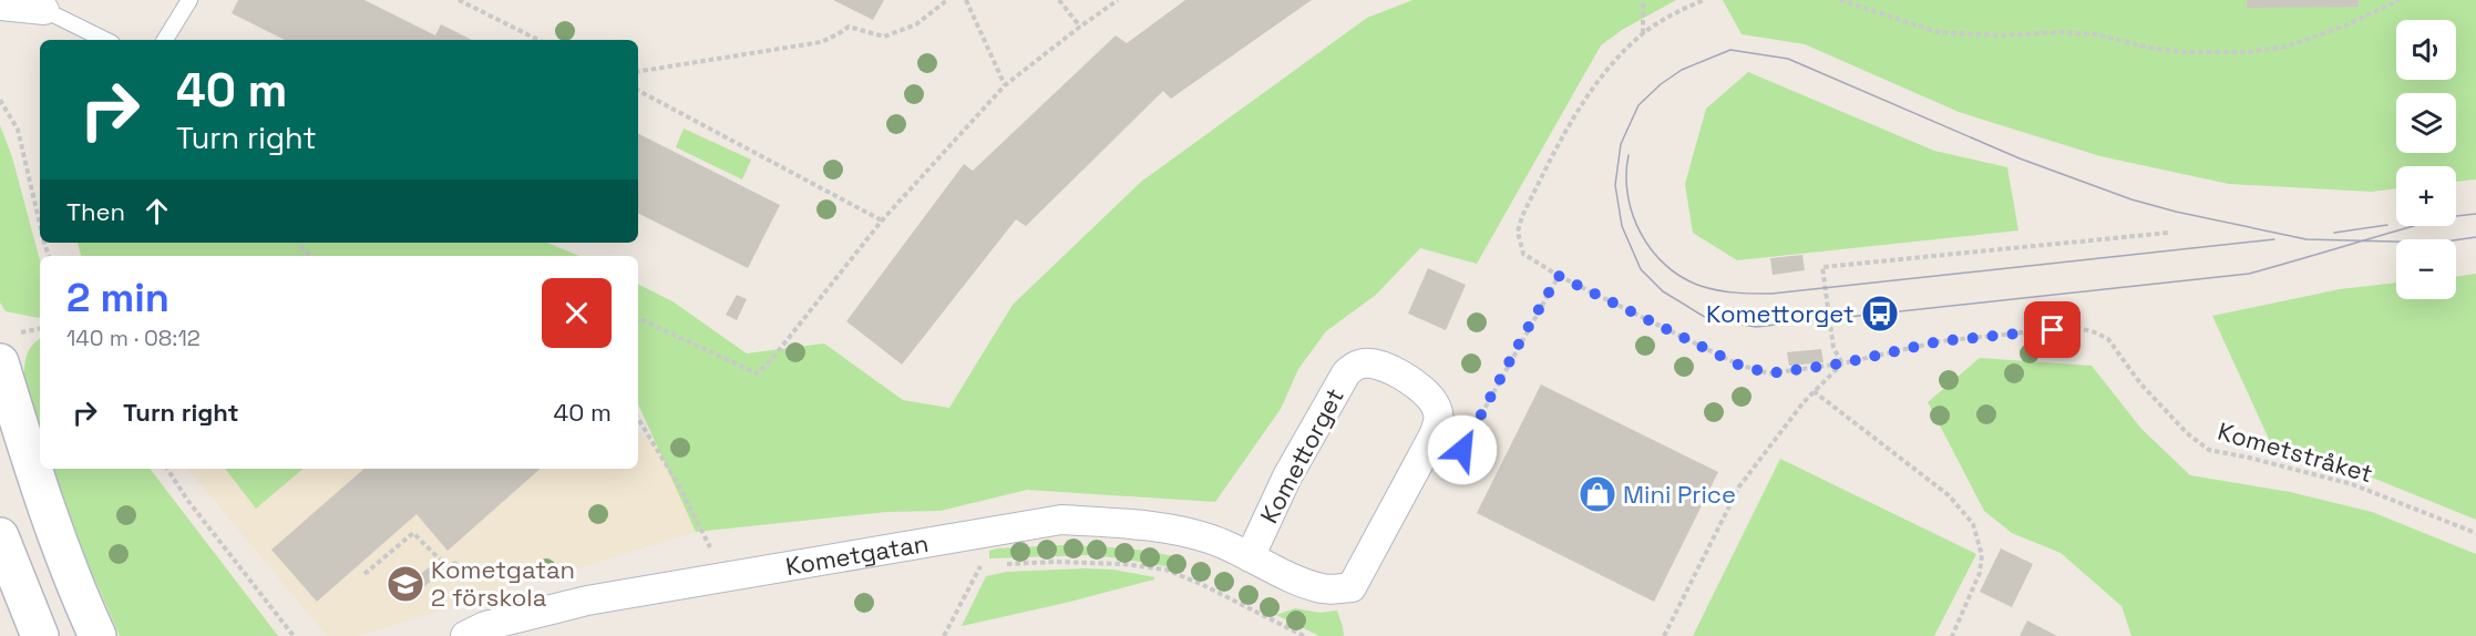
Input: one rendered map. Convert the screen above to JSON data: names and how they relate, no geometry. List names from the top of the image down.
{
  "streets": {
    "street": ["Komettorget", "Kometgatan"],
    "path": ["Kometstråket"]
  },
  "crossings": [
    ["Komettorget", "Kometgatan"]
  ],
  "places": {
    "bus stop": ["Komettorget"],
    "shop": ["Mini Price"],
    "school or university": ["Kometgatan 2 förskola"]
  },
  "page": {
    "map_buttons": ["+", "−"],
    "turn": ["40 m", "Turn right"],
    "then": "Then",
    "heading": ["2 min", "140 m · 08:12"],
    "list": [
      {
        "name": "Turn right",
        "value": "40 m"
      }
    ]
  }
}
